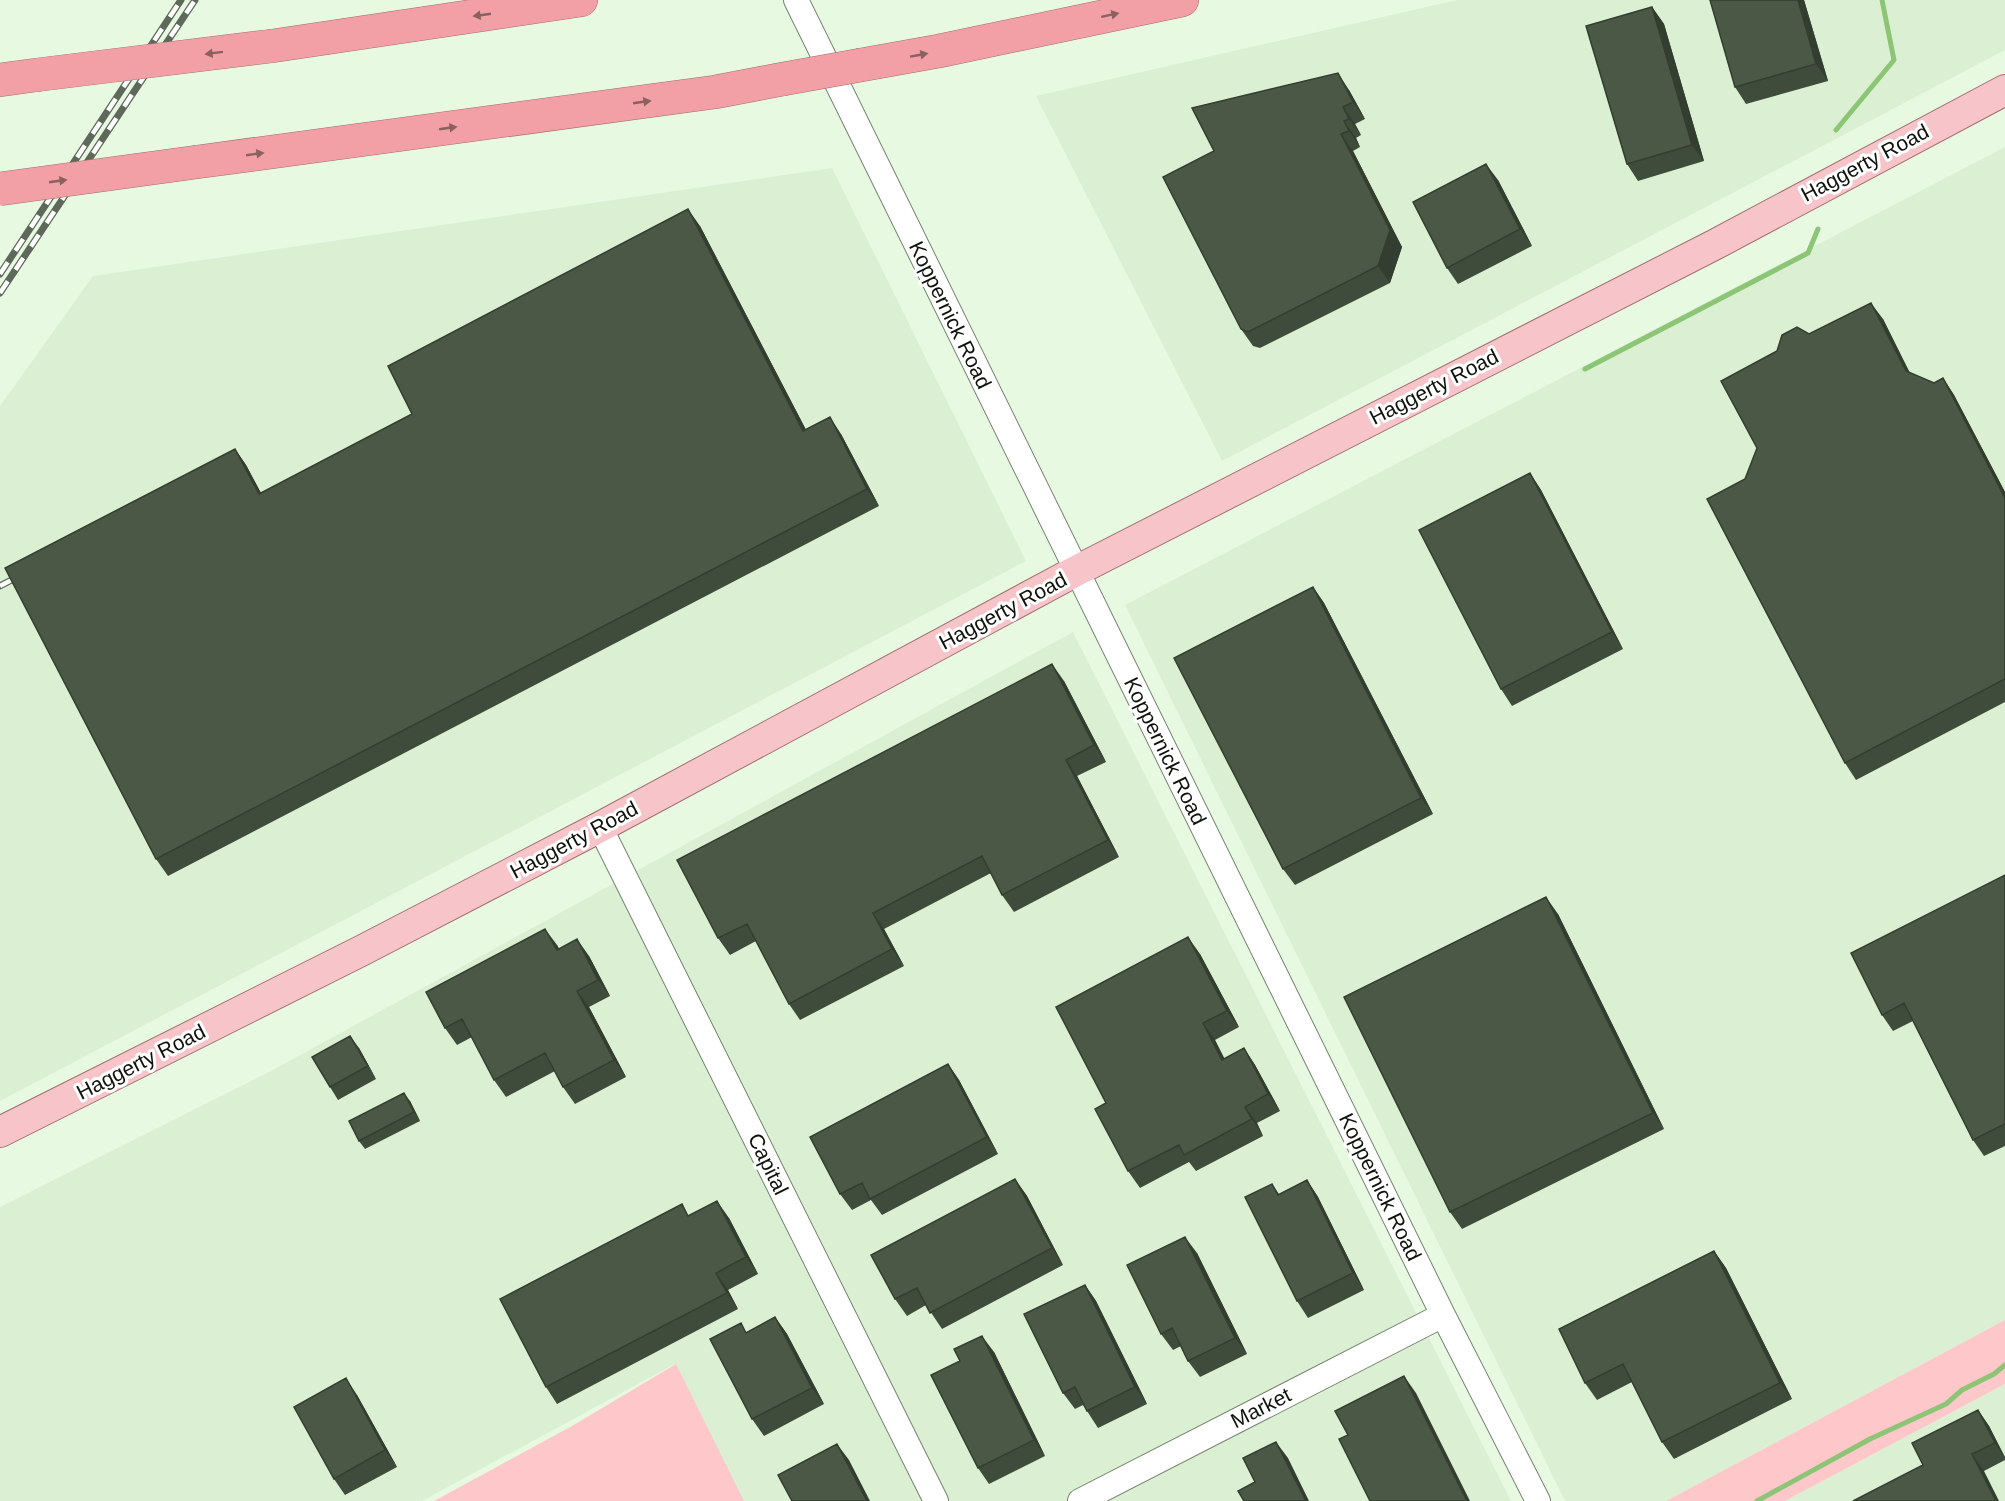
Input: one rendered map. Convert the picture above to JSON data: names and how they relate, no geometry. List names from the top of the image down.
{
  "streets": {
    "main road": ["Haggerty Road"],
    "street": ["Koppernick Road", "Capital", "Market"]
  },
  "crossings": [
    ["Haggerty Road", "Koppernick Road"],
    ["Haggerty Road", "Capital"],
    ["Koppernick Road", "Market"]
  ]
}
